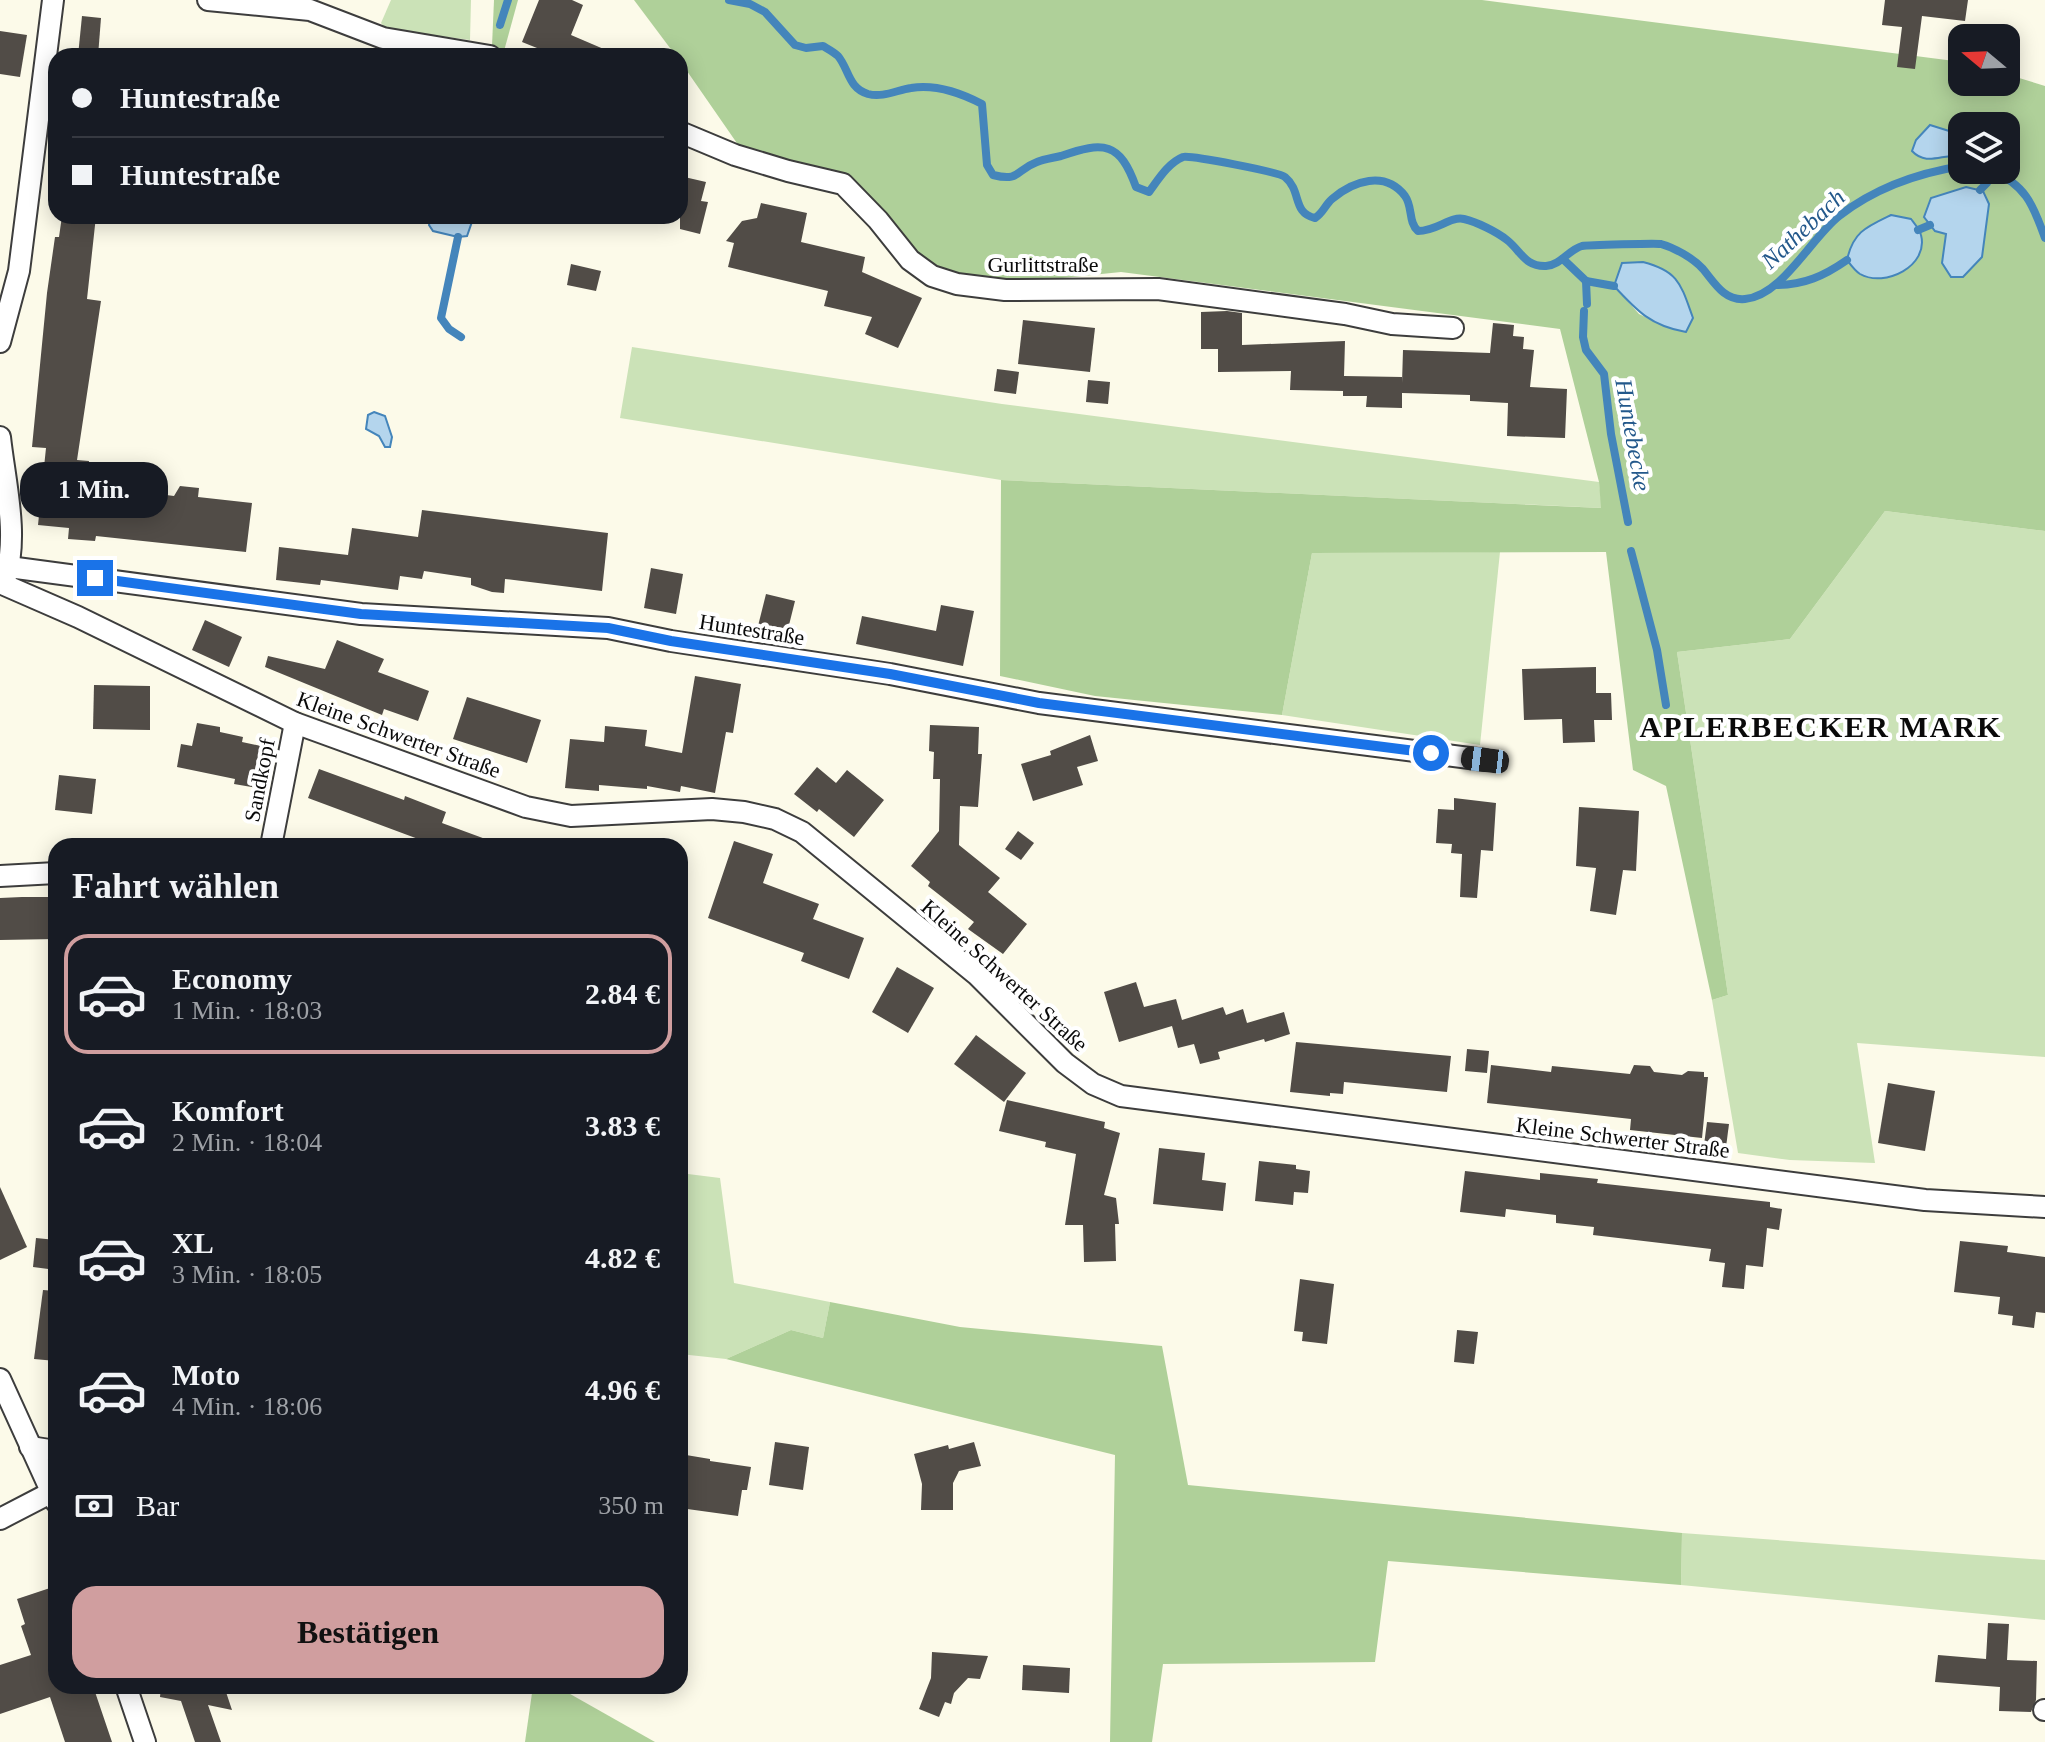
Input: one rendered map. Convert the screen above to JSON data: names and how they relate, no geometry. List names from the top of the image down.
{
  "streets": {
    "street": [
      "Gurlittstraße",
      "Huntestraße",
      "Kleine Schwerter Straße",
      "Sandkopf"
    ]
  },
  "crossings": [
    ["Huntestraße", "Kleine Schwerter Straße"],
    ["Kleine Schwerter Straße", "Sandkopf"]
  ],
  "districts": ["APLERBECKER MARK"],
  "water": ["Nathebach", "Huntebecke"],
  "north": "left",
  "page": {
    "banner": ["Huntestraße", "Huntestraße"],
    "bubble": "1 Min.",
    "heading": "Fahrt wählen",
    "list": [
      {
        "name": "Economy",
        "note": "1 Min. · 18:03",
        "value": "2.84 €"
      },
      {
        "name": "Komfort",
        "note": "2 Min. · 18:04",
        "value": "3.83 €"
      },
      {
        "name": "XL",
        "note": "3 Min. · 18:05",
        "value": "4.82 €"
      },
      {
        "name": "Moto",
        "note": "4 Min. · 18:06",
        "value": "4.96 €"
      }
    ],
    "pay": ["Bar", "350 m"],
    "buttons": "Bestätigen"
  }
}
